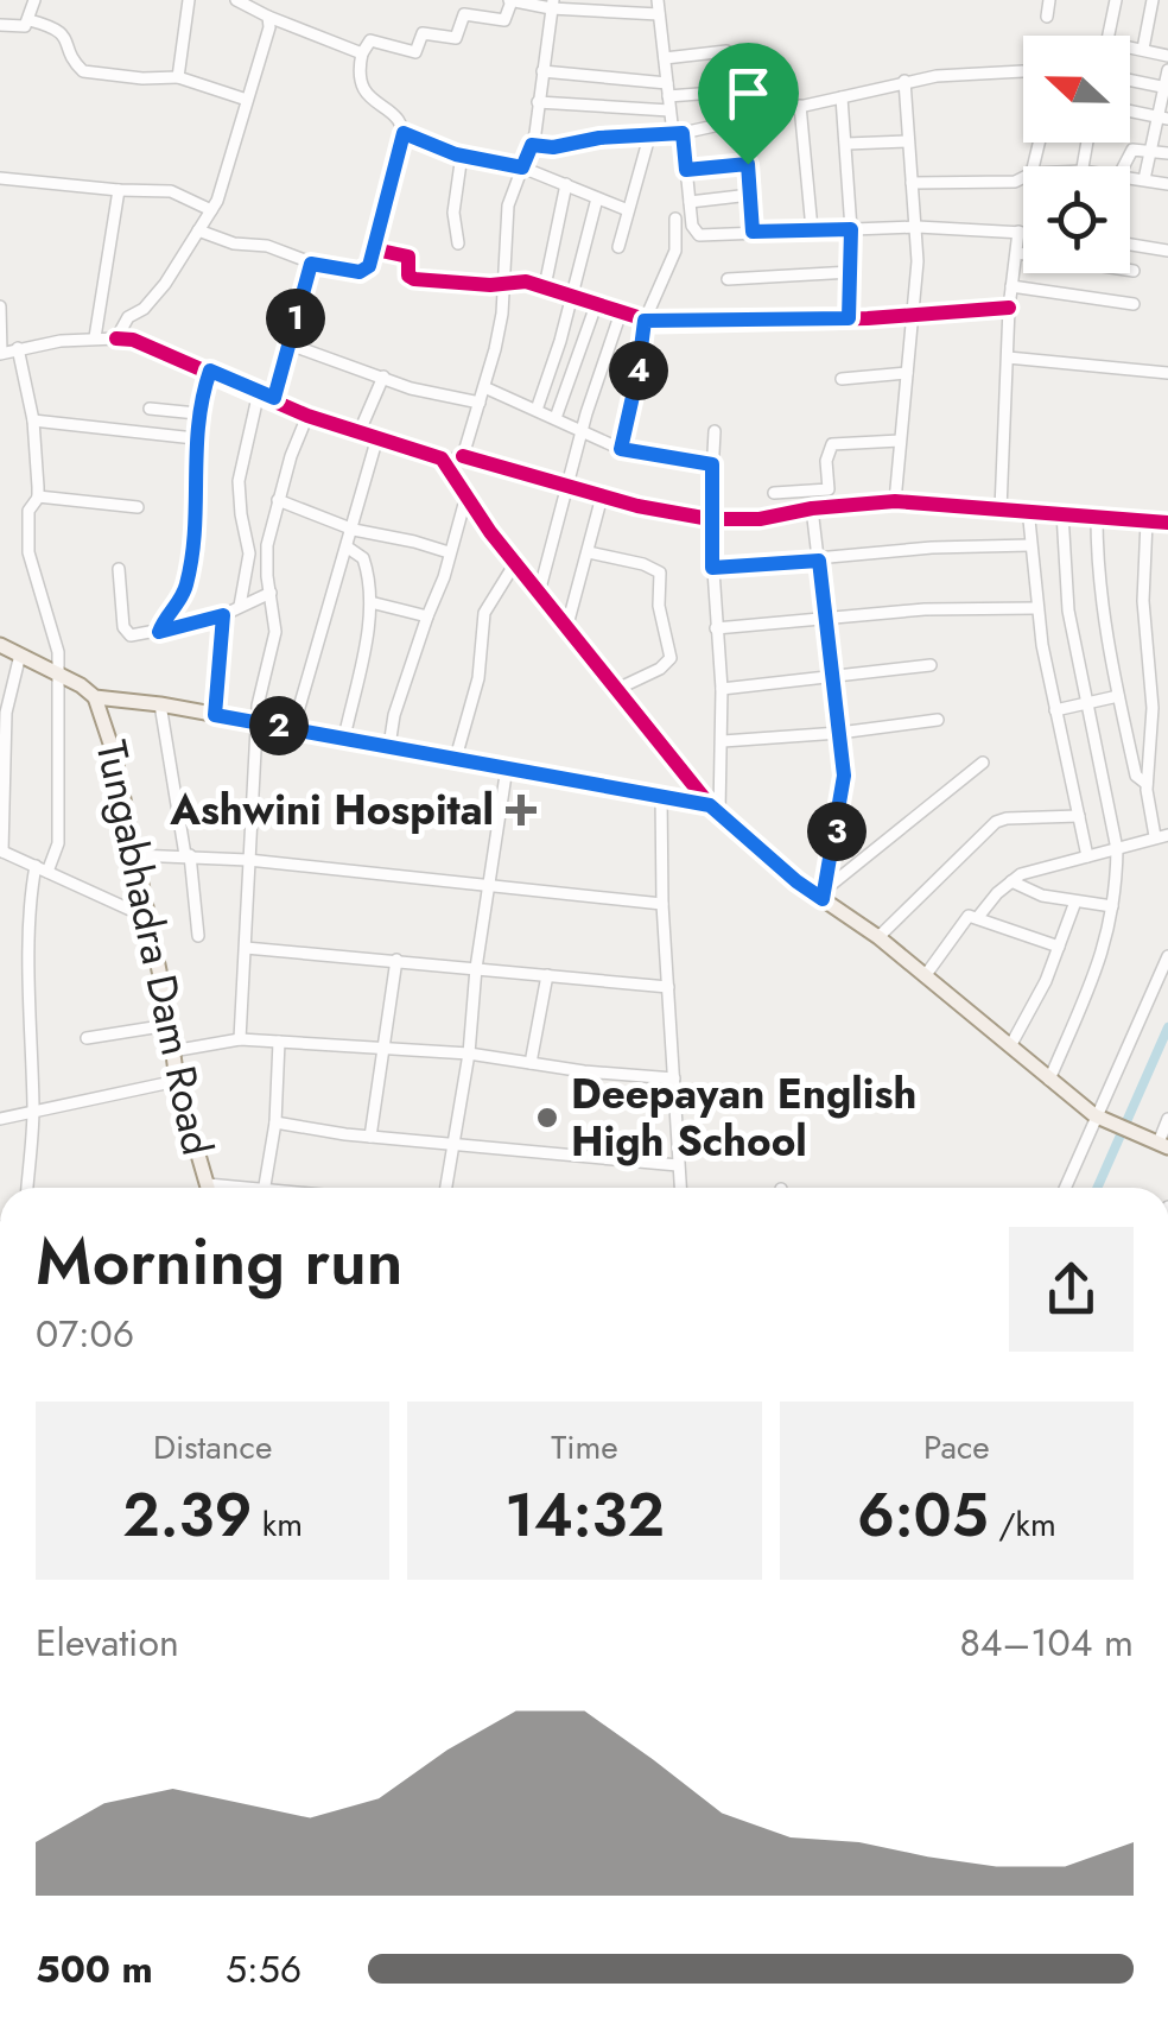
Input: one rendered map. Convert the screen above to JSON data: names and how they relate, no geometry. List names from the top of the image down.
{
  "streets": {
    "main road": ["Tungabhadra Dam Road"]
  },
  "places": {
    "health": ["Ashwini Hospital"],
    "other": ["Deepayan English High School"]
  },
  "north": "left",
  "page": {
    "pins": [
      "1",
      "4",
      "2",
      "3"
    ],
    "heading": ["Morning run", "07:06"],
    "stats": [
      ["Distance", "2.39 km"],
      ["Time", "14:32"],
      ["Pace", "6:05 /km"]
    ],
    "chart": ["Elevation", "84–104 m"],
    "list": [
      {
        "name": "500 m",
        "note": "5:56"
      }
    ]
  }
}
